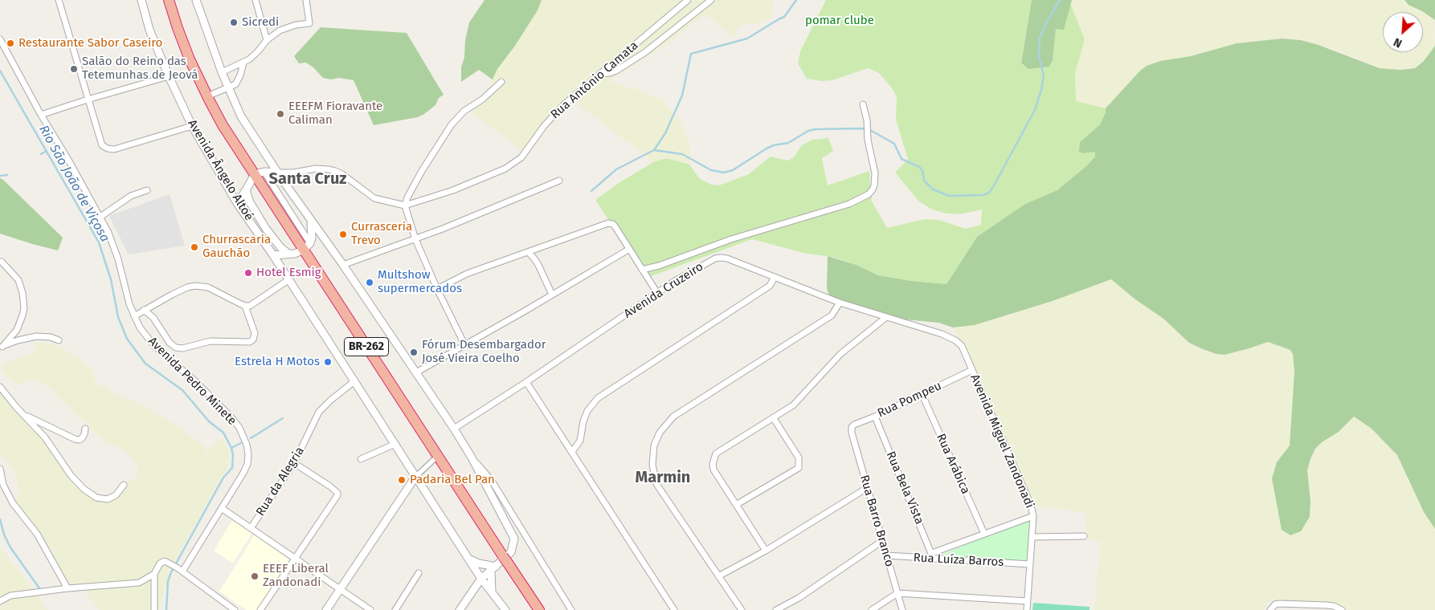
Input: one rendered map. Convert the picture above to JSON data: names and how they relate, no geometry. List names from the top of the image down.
{
  "streets": {
    "highway": ["BR-262"],
    "street": [
      "Rua Antônio Camata",
      "Avenida Ângelo Altoé",
      "Avenida Cruzeiro",
      "Avenida Pedro Minete",
      "Rua Pompeu",
      "Avenida Miguel Zandonadi",
      "Rua Arábica",
      "Rua da Alegria",
      "Rua Bela Vista",
      "Rua Barro Branco",
      "Rua Luíza Barros"
    ]
  },
  "crossings": [
    ["Avenida Ângelo Altoé", "Rua da Alegria"],
    ["Avenida Cruzeiro", "Avenida Miguel Zandonadi"],
    ["Rua Pompeu", "Avenida Miguel Zandonadi"],
    ["Rua Pompeu", "Rua Arábica"],
    ["Rua Pompeu", "Rua Bela Vista"],
    ["Rua Pompeu", "Rua Barro Branco"],
    ["Avenida Miguel Zandonadi", "Rua Luíza Barros"],
    ["Rua Bela Vista", "Rua Luíza Barros"],
    ["Rua Barro Branco", "Rua Luíza Barros"]
  ],
  "districts": ["Santa Cruz", "Marmin"],
  "water": ["Rio São João de Viçosa"],
  "parks": ["pomar clube"],
  "places": [
    "Sicredi",
    "Restaurante Sabor Caseiro",
    "Salão do Reino das Tetemunhas de Jeová",
    "EEEFM Fioravante Caliman",
    "Currasceria Trevo",
    "Churrascaria Gauchão",
    "Hotel Esmig",
    "Multshow supermercados",
    "Fórum Desembargador José Vieira Coelho",
    "Estrela H Motos",
    "Padaria Bel Pan",
    "EEEF Liberal Zandonadi"
  ],
  "north": "bottom left"
}
